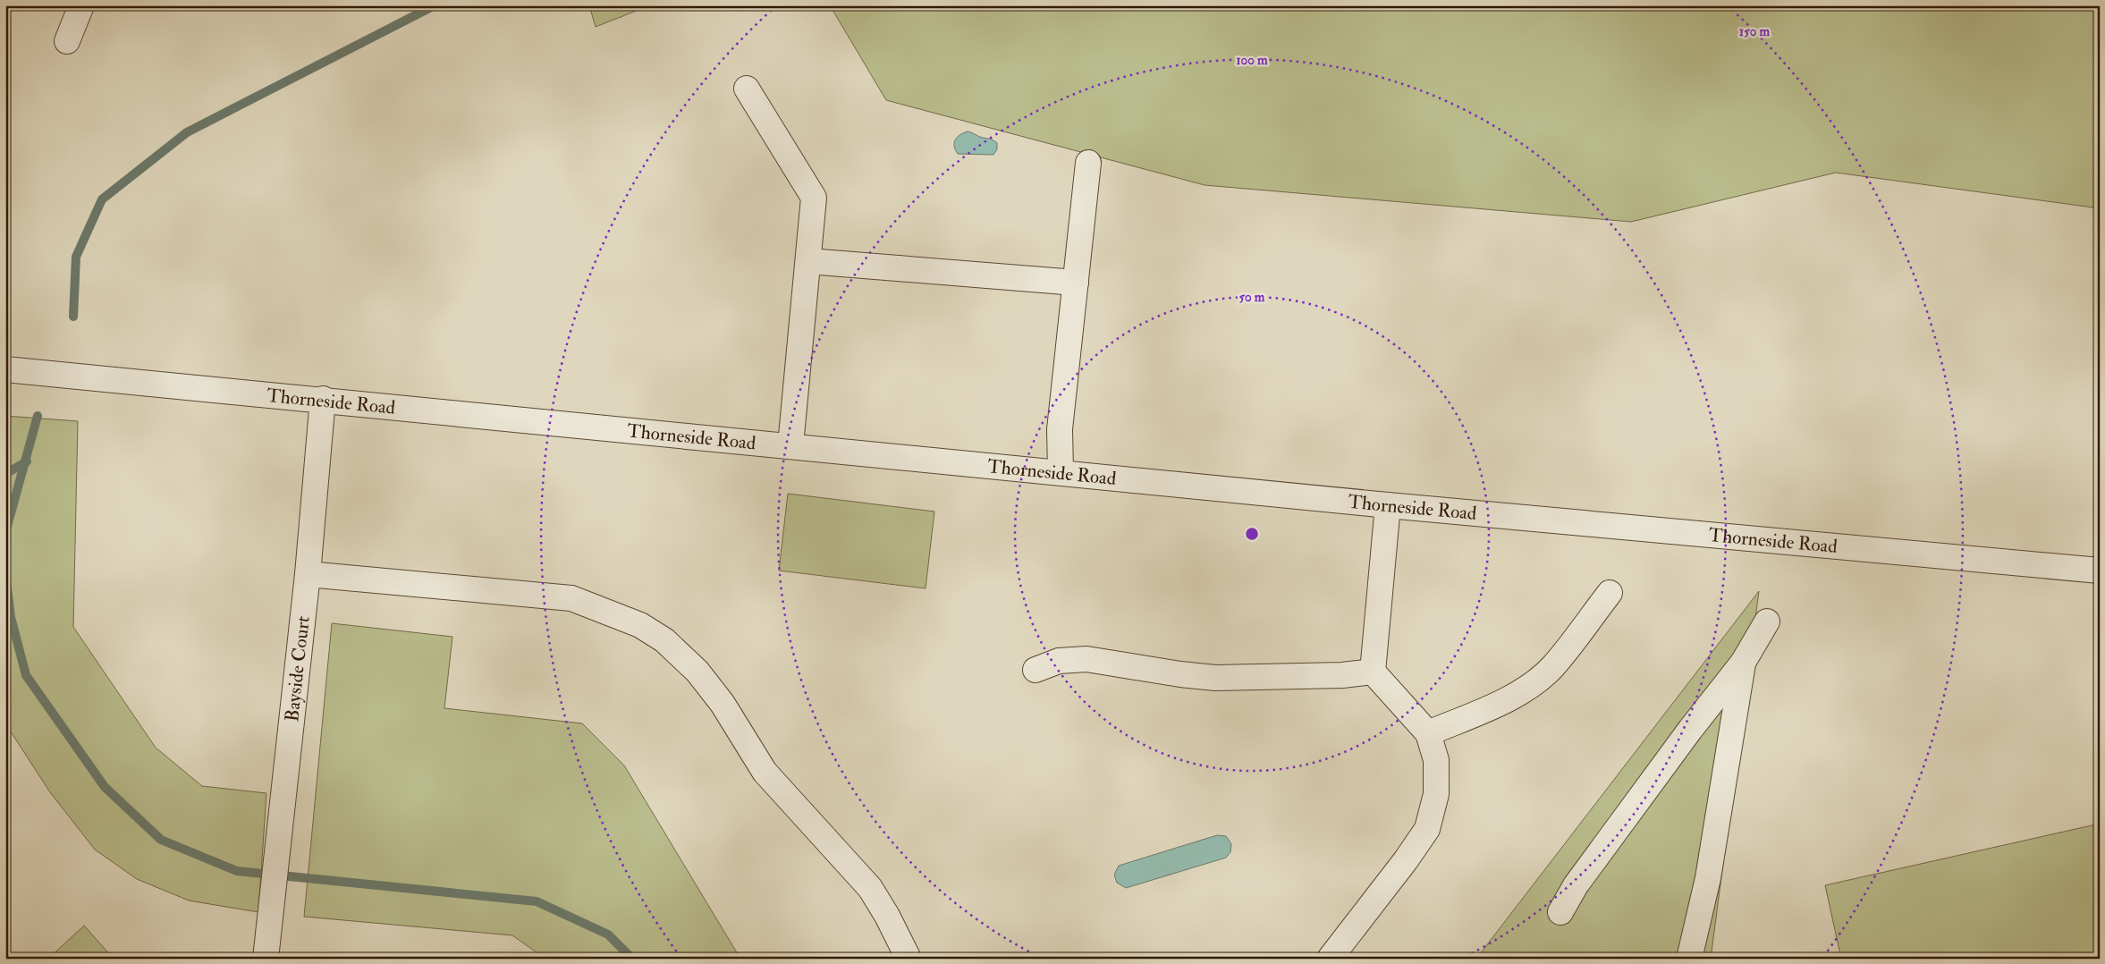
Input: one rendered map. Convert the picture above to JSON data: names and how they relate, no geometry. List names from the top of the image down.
{
  "streets": {
    "street": ["Thorneside Road", "Bayside Court"]
  },
  "crossings": [
    ["Thorneside Road", "Bayside Court"]
  ],
  "rings": ["150 m", "100 m", "50 m"]
}
